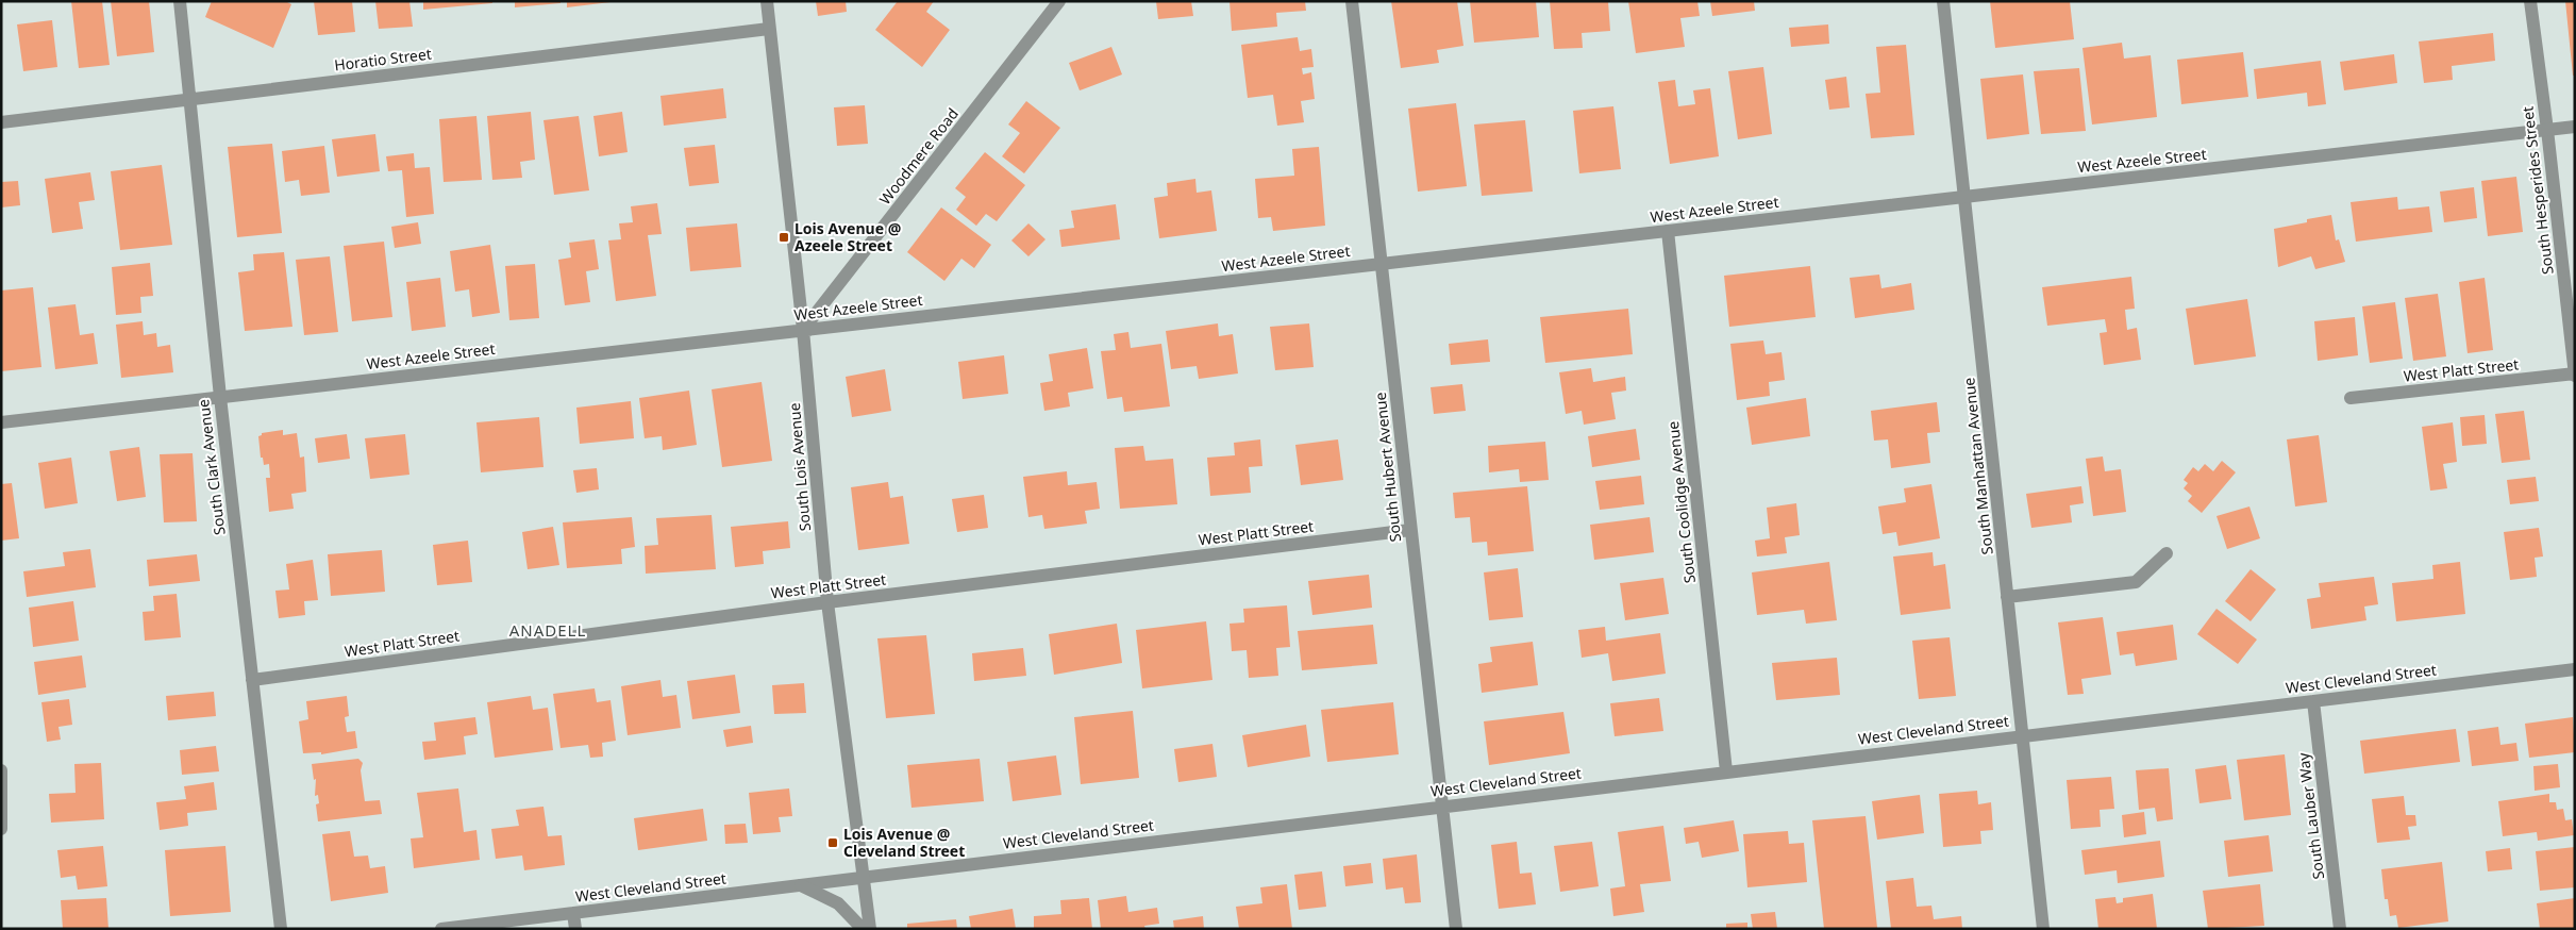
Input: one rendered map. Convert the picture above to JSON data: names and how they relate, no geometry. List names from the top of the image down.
{
  "streets": {
    "street": [
      "Horatio Street",
      "Woodmere Road",
      "West Azeele Street",
      "South Hesperides Street",
      "West Platt Street",
      "South Manhattan Avenue",
      "South Clark Avenue",
      "South Lois Avenue",
      "South Hubert Avenue",
      "South Coolidge Avenue",
      "West Cleveland Street",
      "South Lauber Way"
    ]
  },
  "crossings": [
    ["Horatio Street", "South Clark Avenue"],
    ["Horatio Street", "South Lois Avenue"],
    ["Woodmere Road", "West Azeele Street"],
    ["Woodmere Road", "South Lois Avenue"],
    ["West Azeele Street", "South Hesperides Street"],
    ["West Azeele Street", "South Manhattan Avenue"],
    ["West Azeele Street", "South Clark Avenue"],
    ["West Azeele Street", "South Lois Avenue"],
    ["West Azeele Street", "South Hubert Avenue"],
    ["West Azeele Street", "South Coolidge Avenue"],
    ["South Hesperides Street", "West Platt Street"],
    ["West Platt Street", "South Clark Avenue"],
    ["West Platt Street", "South Lois Avenue"],
    ["West Platt Street", "South Hubert Avenue"],
    ["South Manhattan Avenue", "West Cleveland Street"],
    ["South Lois Avenue", "West Cleveland Street"],
    ["South Hubert Avenue", "West Cleveland Street"],
    ["South Coolidge Avenue", "West Cleveland Street"],
    ["West Cleveland Street", "South Lauber Way"]
  ],
  "districts": ["ANADELL"],
  "places": {
    "transit": ["Lois Avenue @ Azeele Street", "Lois Avenue @ Cleveland Street"]
  }
}
